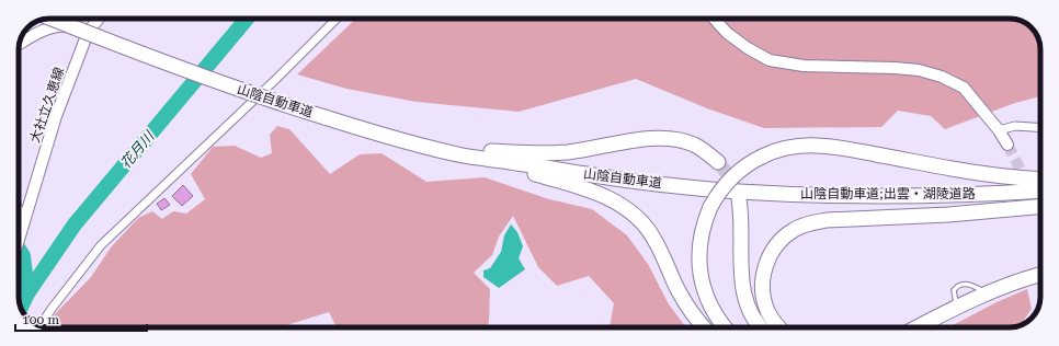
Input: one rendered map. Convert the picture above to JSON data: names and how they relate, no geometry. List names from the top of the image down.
{
  "streets": {
    "highway": ["山陰自動車道", "山陰自動車道;出雲・湖陵道路"],
    "street": ["大社立久恵線"]
  },
  "crossings": [
    ["山陰自動車道", "山陰自動車道;出雲・湖陵道路"]
  ],
  "water": ["花月川"],
  "scale_bar": "100 m"
}
